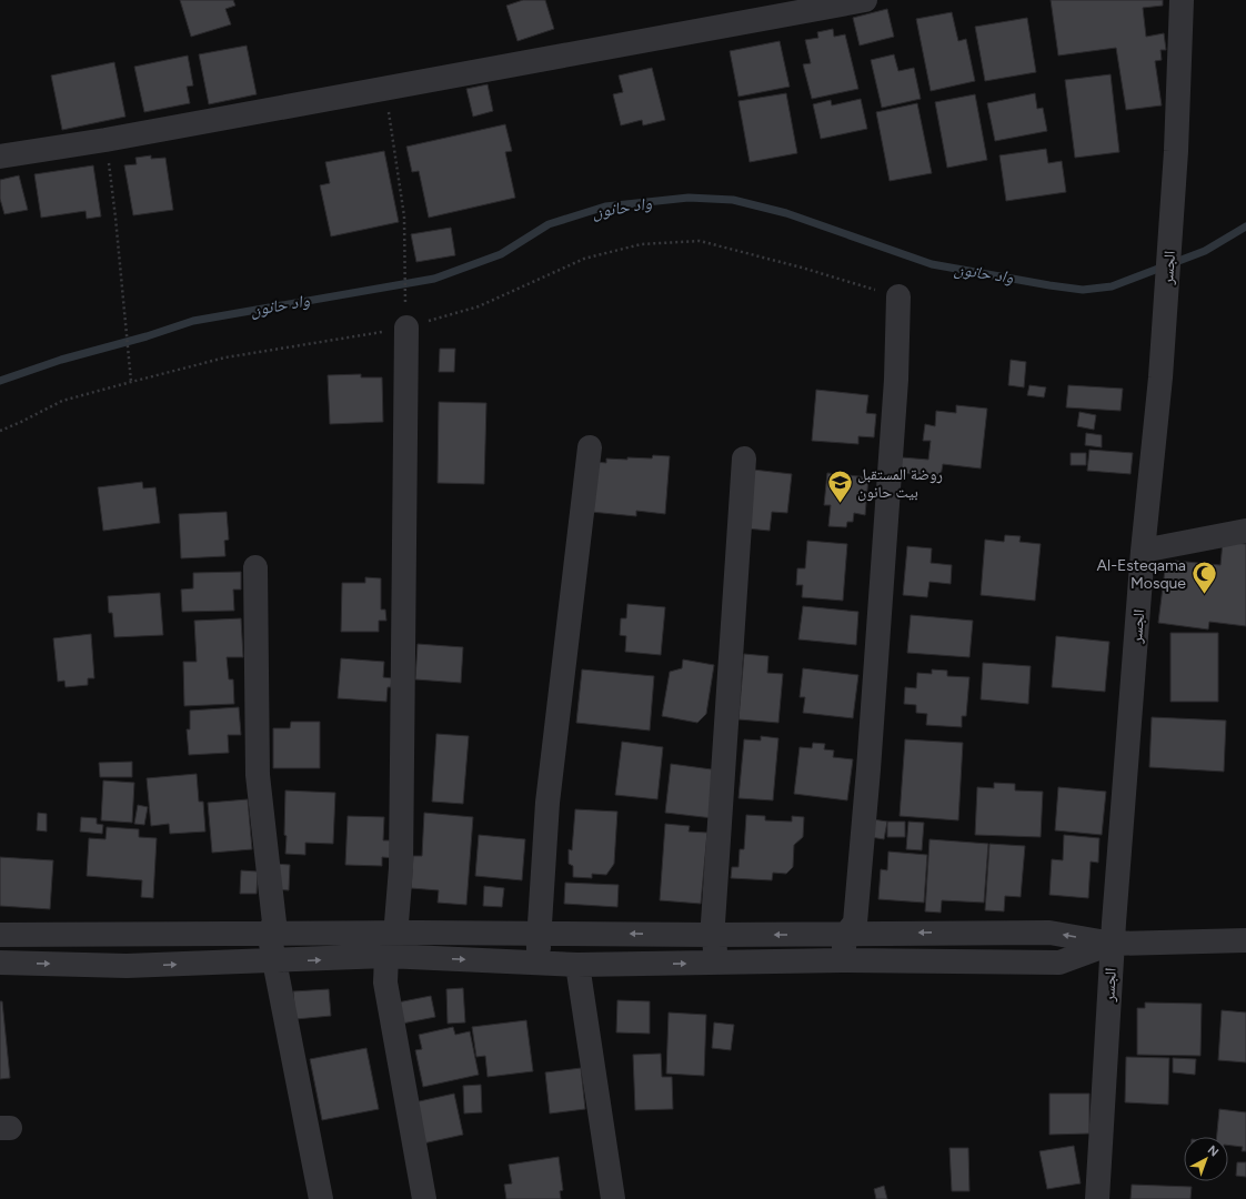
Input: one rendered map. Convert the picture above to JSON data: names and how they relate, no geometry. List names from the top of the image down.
{
  "streets": {
    "street": ["الجسر"]
  },
  "water": ["واد حانون"],
  "places": {
    "school or university": ["روضة المستقبل بيت حانون"],
    "mosque": ["Al-Esteqama Mosque"]
  },
  "north": "top right"
}
